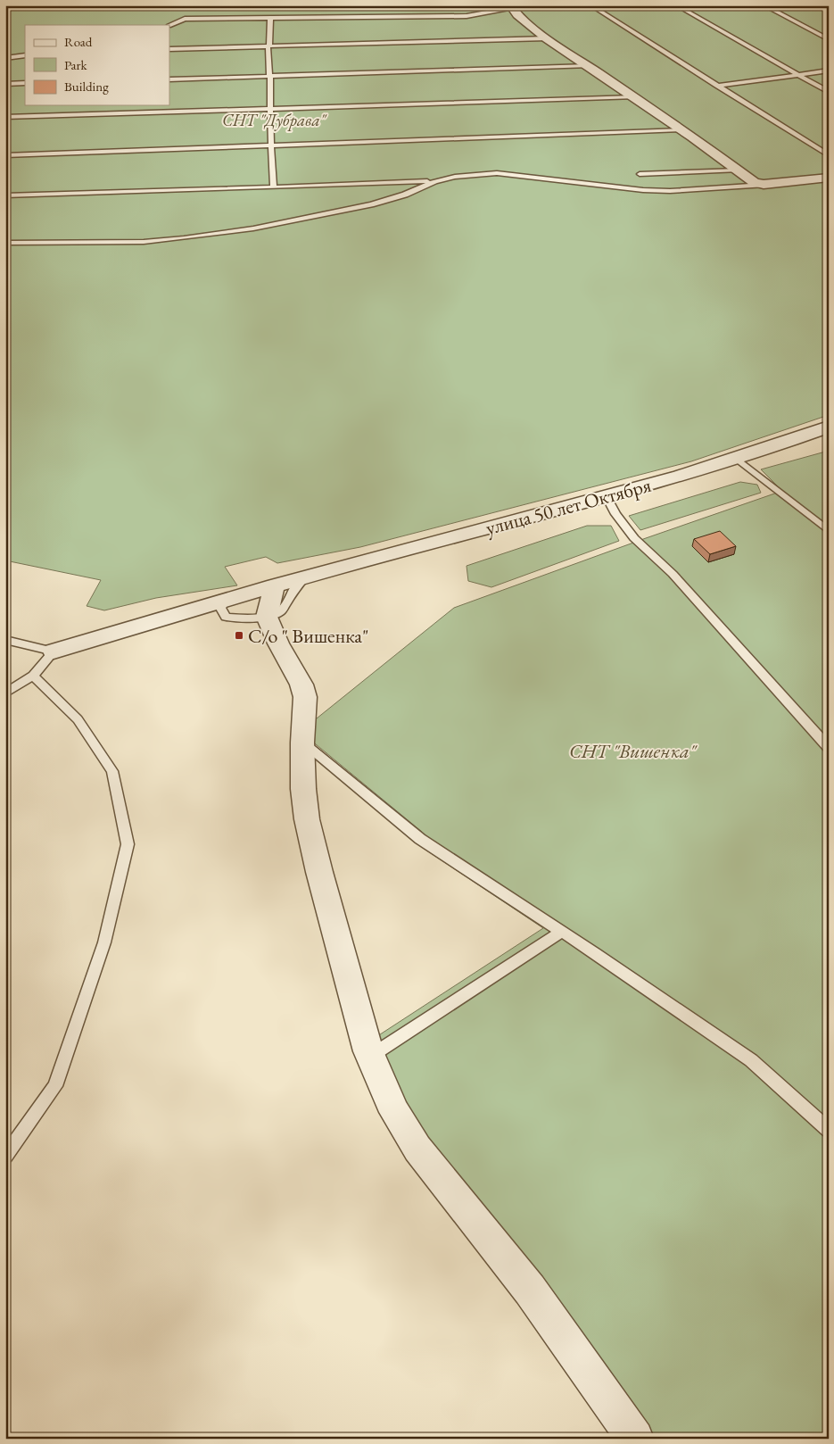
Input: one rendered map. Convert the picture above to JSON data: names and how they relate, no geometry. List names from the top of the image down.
{
  "streets": {
    "street": ["улица 50 лет Октября"]
  },
  "parks": ["СНТ \"Дубрава\"", "СНТ \"Вишенка\""],
  "places": {
    "transit": ["С/о \" Вишенка\""]
  },
  "legend": ["Road", "Park", "Building"]
}
